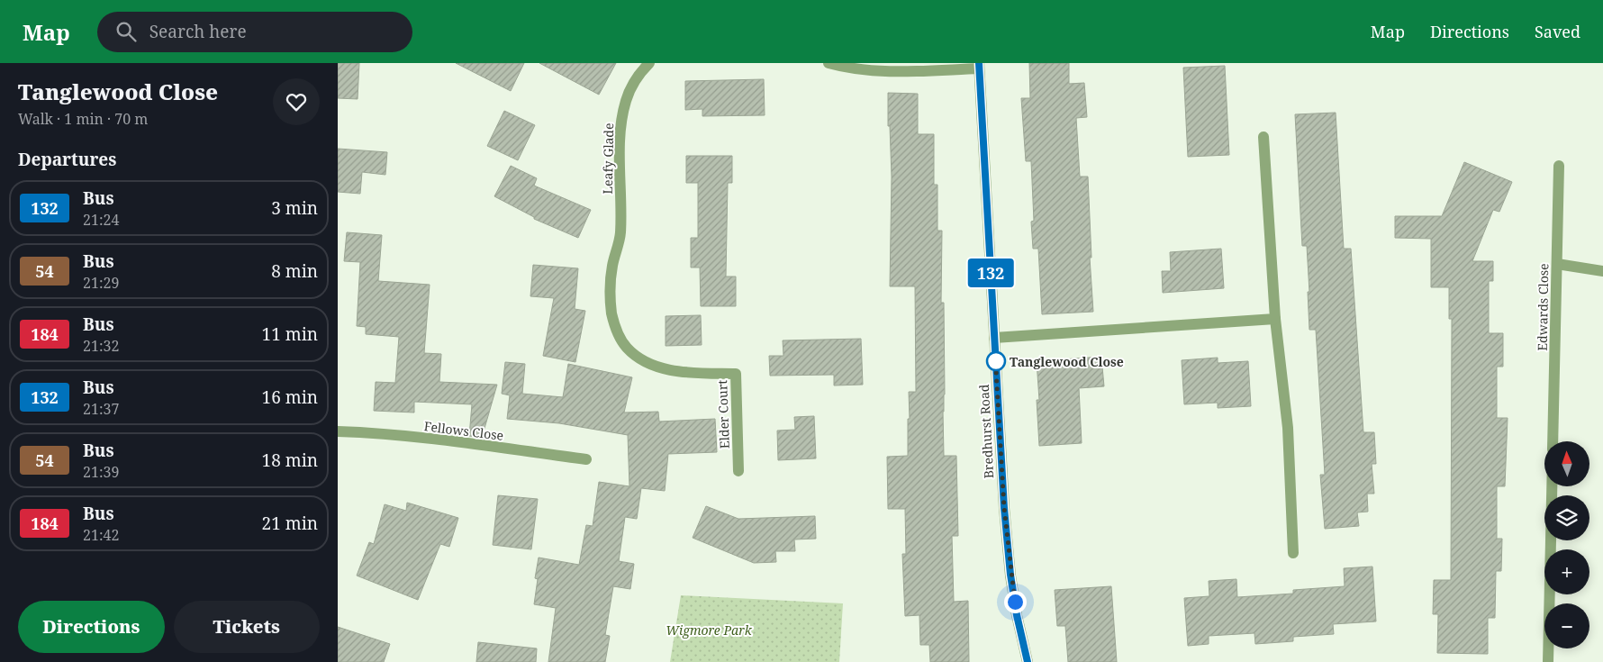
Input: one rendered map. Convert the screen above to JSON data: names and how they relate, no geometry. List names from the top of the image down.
{
  "streets": {
    "street": [
      "Leafy Glade",
      "Edwards Close",
      "Elder Court",
      "Fellows Close",
      "Bredhurst Road"
    ]
  },
  "crossings": [
    ["Leafy Glade", "Elder Court"]
  ],
  "parks": ["Wigmore Park"],
  "places": ["Tanglewood Close"],
  "lines": ["bus line 132"],
  "north": "top",
  "page": {
    "header": "Map",
    "search": "Search here",
    "nav": ["Map", "Directions", "Saved"],
    "heading": [
      ["Tanglewood Close", "Walk · 1 min · 70 m"],
      "Departures"
    ],
    "on_map": "132",
    "list": [
      {
        "mark": "132",
        "name": "Bus",
        "note": "21:24",
        "value": "3 min"
      },
      {
        "mark": "54",
        "name": "Bus",
        "note": "21:29",
        "value": "8 min"
      },
      {
        "mark": "184",
        "name": "Bus",
        "note": "21:32",
        "value": "11 min"
      },
      {
        "mark": "132",
        "name": "Bus",
        "note": "21:37",
        "value": "16 min"
      },
      {
        "mark": "54",
        "name": "Bus",
        "note": "21:39",
        "value": "18 min"
      },
      {
        "mark": "184",
        "name": "Bus",
        "note": "21:42",
        "value": "21 min"
      }
    ],
    "map_buttons": ["+", "−"],
    "buttons": ["Directions", "Tickets"]
  }
}
